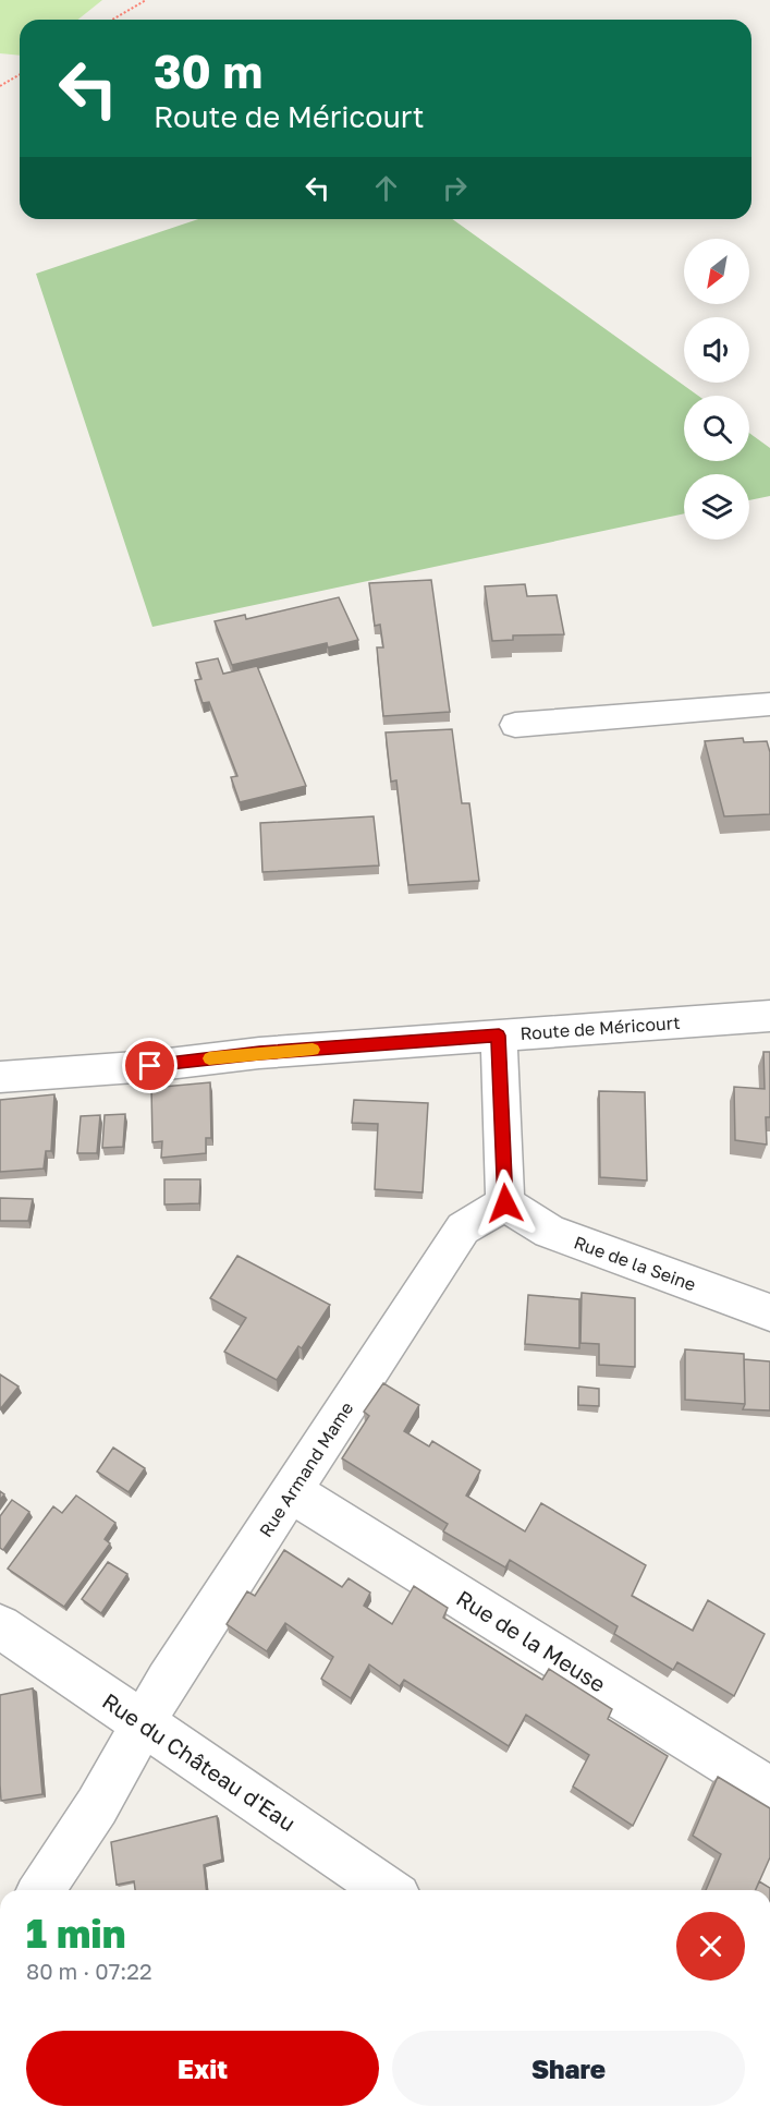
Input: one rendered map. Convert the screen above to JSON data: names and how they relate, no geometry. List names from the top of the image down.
{
  "streets": {
    "street": [
      "Route de Méricourt",
      "Rue de la Seine",
      "Rue Armand Mame",
      "Rue de la Meuse",
      "Rue du Château d'Eau"
    ]
  },
  "crossings": [
    ["Rue de la Seine", "Rue Armand Mame"],
    ["Rue Armand Mame", "Rue de la Meuse"],
    ["Rue Armand Mame", "Rue du Château d'Eau"]
  ],
  "north": "bottom left",
  "page": {
    "turn": ["30 m", "Route de Méricourt"],
    "heading": ["1 min", "80 m · 07:22"],
    "buttons": ["Exit", "Share"]
  }
}
